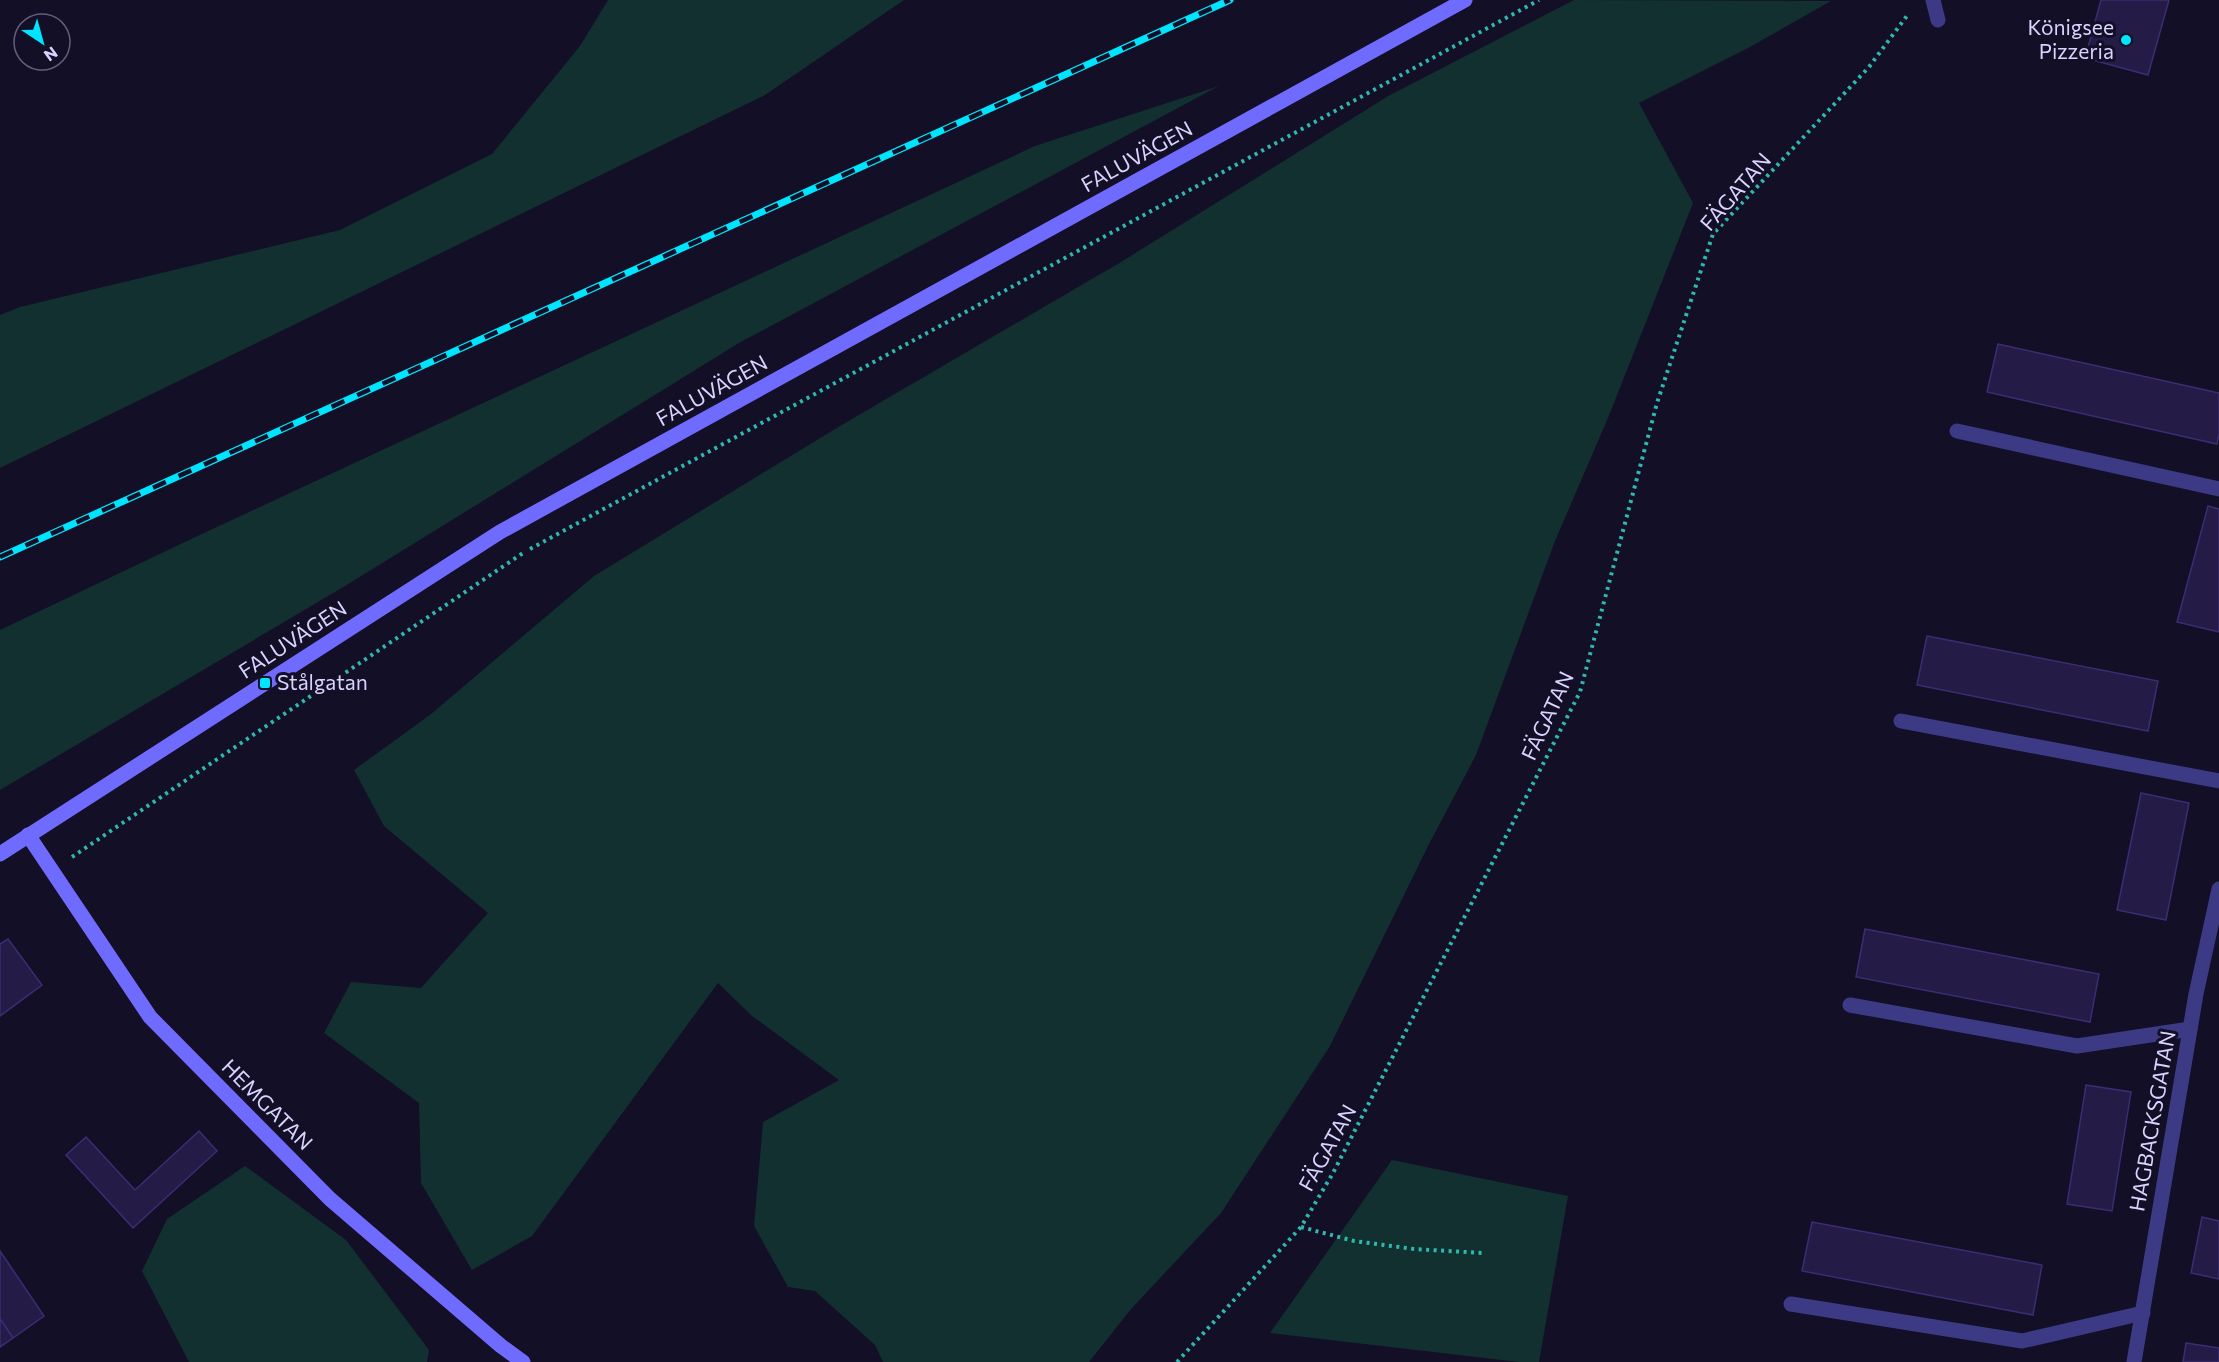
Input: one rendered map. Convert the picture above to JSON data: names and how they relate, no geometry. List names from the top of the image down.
{
  "streets": {
    "street": ["FALUVÄGEN", "HEMGATAN", "HAGBACKSGATAN"],
    "path": ["FÄGATAN"]
  },
  "crossings": [
    ["FALUVÄGEN", "HEMGATAN"]
  ],
  "places": {
    "other": ["Königsee Pizzeria"],
    "transit": ["Stålgatan"]
  },
  "north": "bottom right"
}
